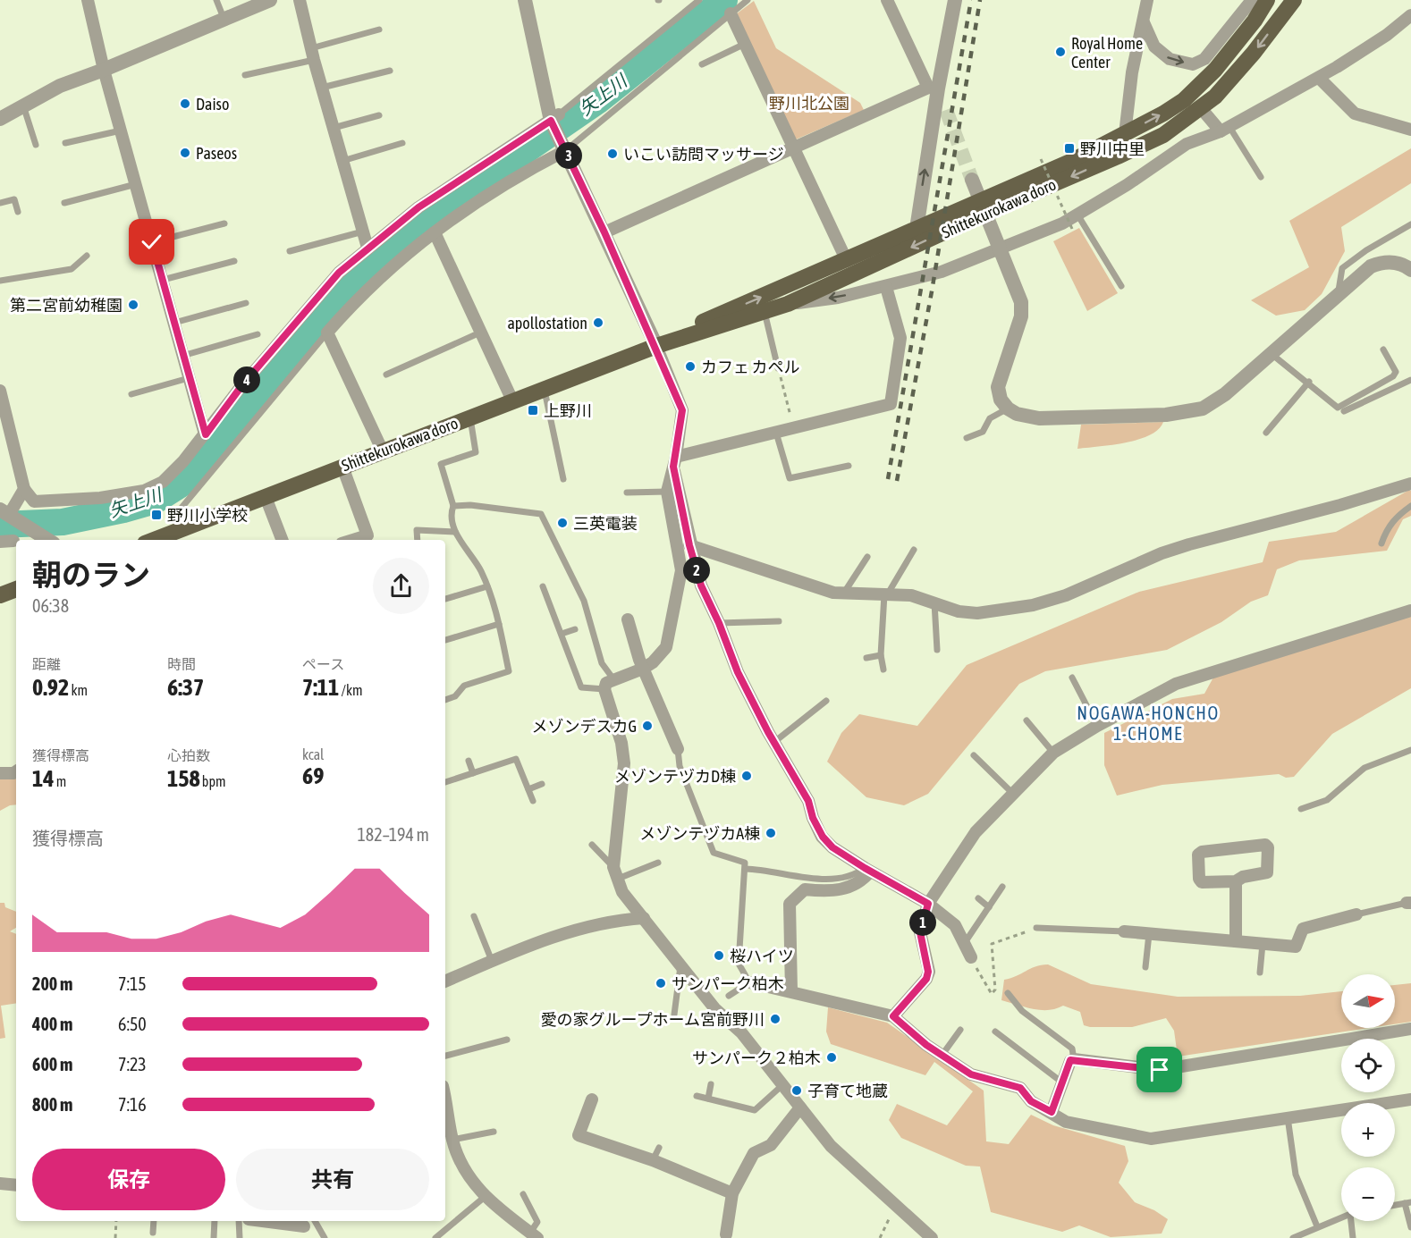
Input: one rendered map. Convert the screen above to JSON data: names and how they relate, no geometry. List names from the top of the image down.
{
  "streets": {
    "main road": ["Shittekurokawa doro"]
  },
  "districts": ["NOGAWA-HONCHO 1-CHOME"],
  "water": ["矢上川"],
  "parks": ["野川北公園"],
  "places": {
    "other": [
      "Royal Home Center",
      "Daiso",
      "Paseos",
      "いこい訪問マッサージ",
      "第二宮前幼稚園",
      "apollostation",
      "カフェ カペル",
      "三英電装",
      "メゾンデスカG",
      "メゾンテヅカD棟",
      "メゾンテヅカA棟",
      "桜ハイツ",
      "サンパーク柏木",
      "愛の家グループホーム宮前野川",
      "サンパーク２柏木",
      "子育て地蔵"
    ],
    "transit": ["野川中里", "上野川", "野川小学校"]
  },
  "north": "right",
  "page": {
    "pins": [
      "3",
      "4",
      "2",
      "1"
    ],
    "heading": ["朝のラン", "06:38"],
    "stats": [
      ["距離", "0.92 km"],
      ["時間", "6:37"],
      ["ペース", "7:11 /km"],
      ["獲得標高", "14 m"],
      ["心拍数", "158 bpm"],
      ["kcal", "69"]
    ],
    "chart": ["獲得標高", "182–194 m"],
    "list": [
      {
        "name": "200 m",
        "note": "7:15"
      },
      {
        "name": "400 m",
        "note": "6:50"
      },
      {
        "name": "600 m",
        "note": "7:23"
      },
      {
        "name": "800 m",
        "note": "7:16"
      }
    ],
    "map_buttons": ["+", "−"],
    "buttons": ["保存", "共有"]
  }
}
